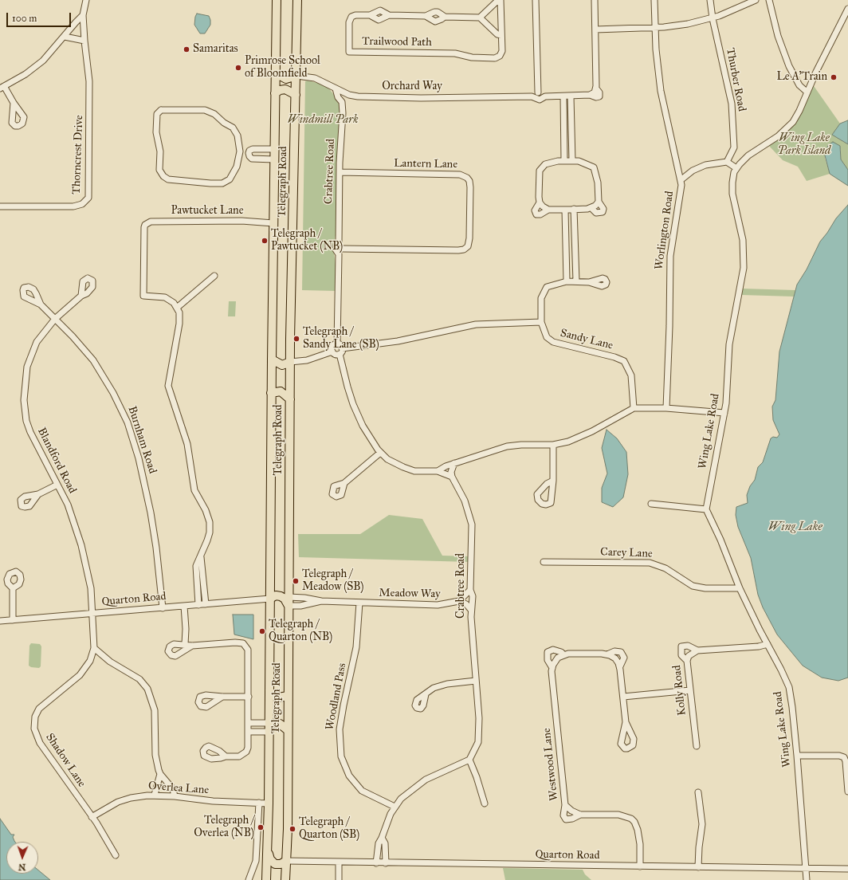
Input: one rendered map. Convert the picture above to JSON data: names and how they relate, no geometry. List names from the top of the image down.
{
  "streets": {
    "highway": ["Telegraph Road"],
    "street": [
      "Trailwood Path",
      "Thurber Road",
      "Orchard Way",
      "Thorncrest Drive",
      "Lantern Lane",
      "Crabtree Road",
      "Pawtucket Lane",
      "Worlington Road",
      "Sandy Lane",
      "Wing Lake Road",
      "Burnham Road",
      "Blandford Road",
      "Carey Lane",
      "Meadow Way",
      "Quarton Road",
      "Kolly Road",
      "Woodland Pass",
      "Shadow Lane",
      "Westwood Lane",
      "Overlea Lane"
    ]
  },
  "crossings": [
    ["Orchard Way", "Crabtree Road"],
    ["Orchard Way", "Telegraph Road"],
    ["Lantern Lane", "Crabtree Road"],
    ["Telegraph Road", "Pawtucket Lane"],
    ["Telegraph Road", "Meadow Way"],
    ["Telegraph Road", "Quarton Road"],
    ["Telegraph Road", "Overlea Lane"],
    ["Wing Lake Road", "Carey Lane"],
    ["Wing Lake Road", "Quarton Road"],
    ["Burnham Road", "Blandford Road"],
    ["Burnham Road", "Quarton Road"],
    ["Blandford Road", "Quarton Road"],
    ["Blandford Road", "Shadow Lane"],
    ["Meadow Way", "Woodland Pass"],
    ["Quarton Road", "Shadow Lane"],
    ["Shadow Lane", "Overlea Lane"]
  ],
  "water": ["Wing Lake"],
  "parks": ["Windmill Park", "Wing Lake Park Island"],
  "places": [
    "Samaritas",
    "Primrose School of Bloomfield",
    "Le A'Train",
    "Telegraph / Pawtucket (NB)",
    "Telegraph / Sandy Lane (SB)",
    "Telegraph / Meadow (SB)",
    "Telegraph / Quarton (NB)",
    "Telegraph / Overlea (NB)",
    "Telegraph / Quarton (SB)"
  ],
  "scale_bar": "100 m",
  "north": "bottom"
}
